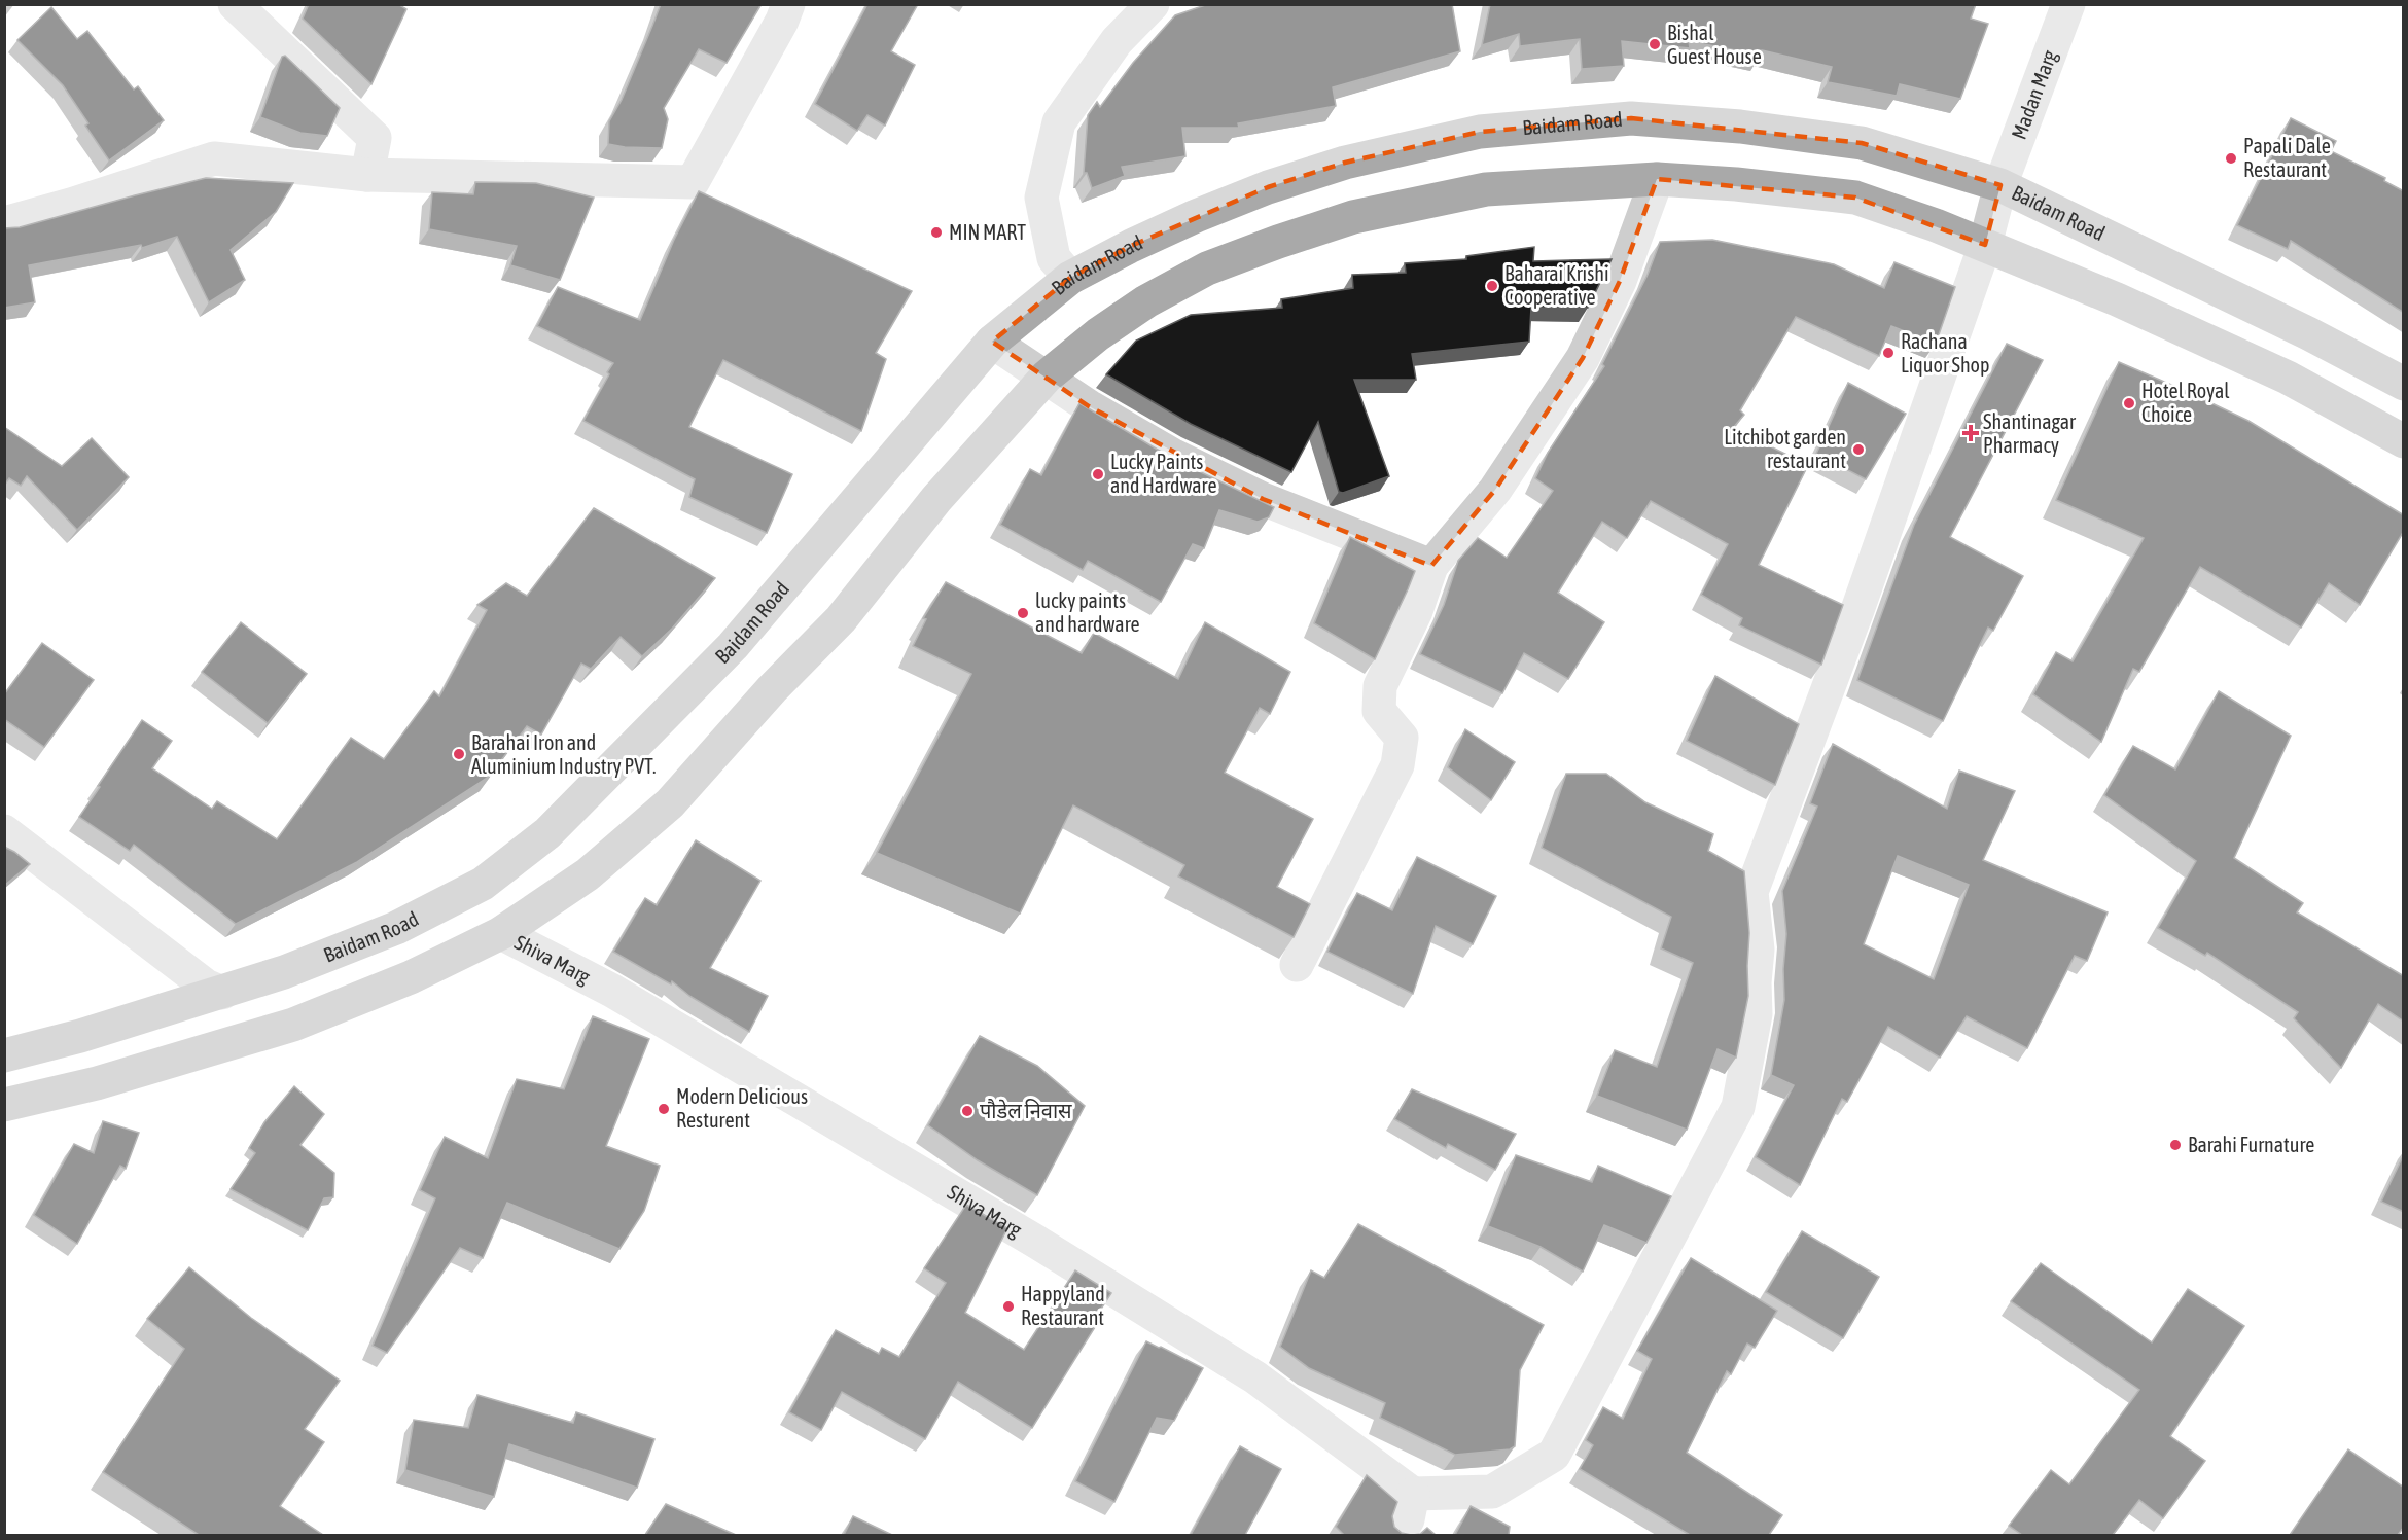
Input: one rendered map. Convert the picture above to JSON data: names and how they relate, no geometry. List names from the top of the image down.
{
  "streets": {
    "main road": ["Baidam Road"],
    "street": ["Madan Marg", "Shiva Marg"]
  },
  "crossings": [
    ["Madan Marg", "Baidam Road"],
    ["Madan Marg", "Shiva Marg"]
  ],
  "places": {
    "other": [
      "Bishal Guest House",
      "Papali Dale Restaurant",
      "MIN MART",
      "Baharai Krishi Cooperative",
      "Rachana Liquor Shop",
      "Hotel Royal Choice",
      "Litchibot garden restaurant",
      "Lucky Paints and Hardware",
      "lucky paints and hardware",
      "Barahai Iron and Aluminium Industry PVT.",
      "Modern Delicious Resturent",
      "पौडेल निवास",
      "Barahi Furnature",
      "Happyland Restaurant"
    ],
    "health": ["Shantinagar Pharmacy"]
  }
}
